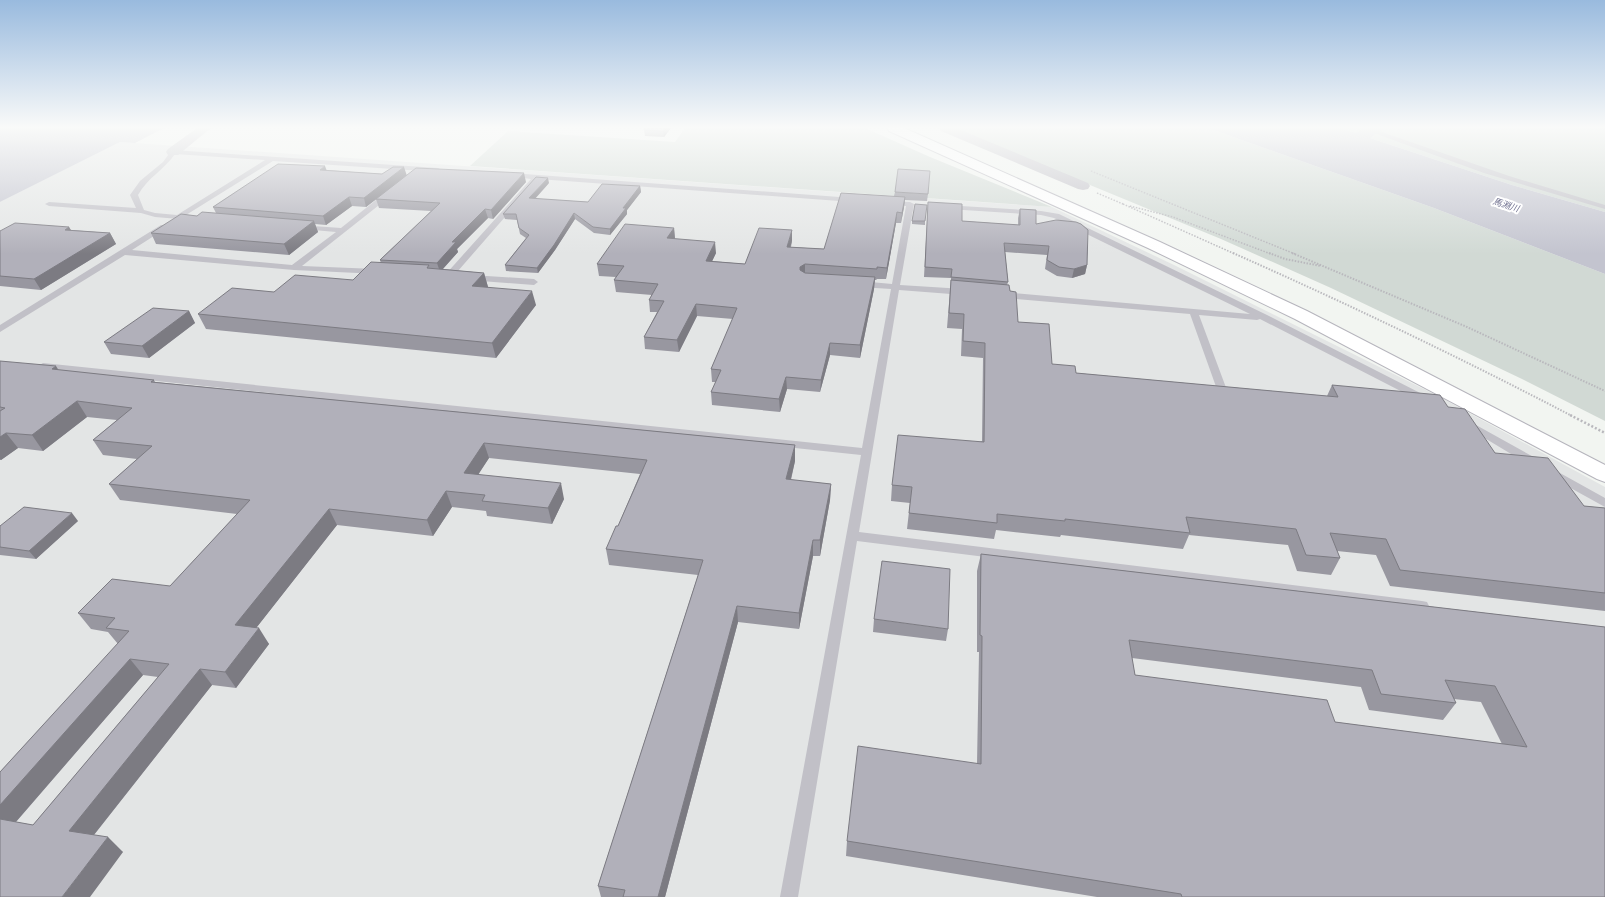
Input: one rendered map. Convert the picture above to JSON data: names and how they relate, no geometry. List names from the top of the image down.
{
  "water": ["馬淵川"]
}
